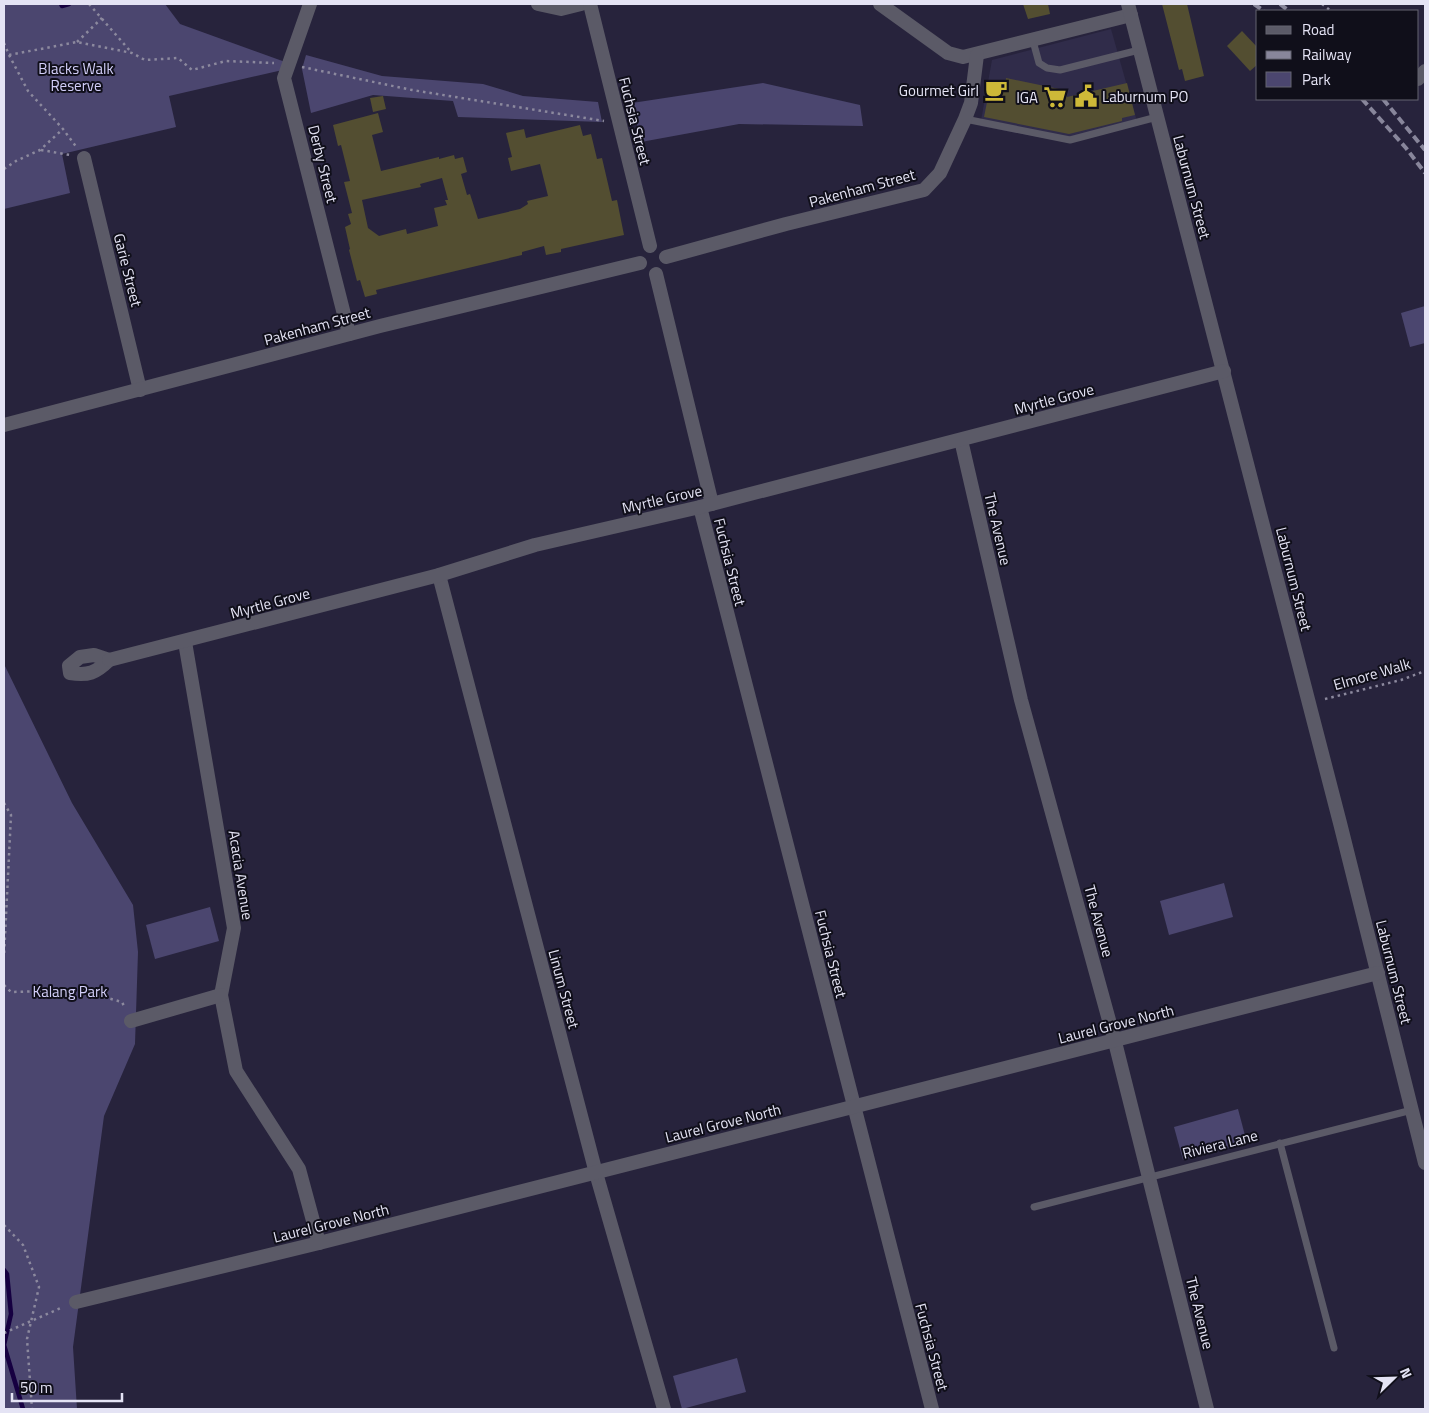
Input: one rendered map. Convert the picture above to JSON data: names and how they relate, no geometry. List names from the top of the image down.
{
  "streets": {
    "street": [
      "Fuchsia Street",
      "Derby Street",
      "Laburnum Street",
      "Pakenham Street",
      "Garie Street",
      "Myrtle Grove",
      "The Avenue",
      "Acacia Avenue",
      "Linum Street",
      "Laurel Grove North"
    ],
    "lane": ["Riviera Lane"],
    "path": ["Elmore Walk"]
  },
  "crossings": [
    ["Fuchsia Street", "Pakenham Street"],
    ["Fuchsia Street", "Myrtle Grove"],
    ["Fuchsia Street", "Laurel Grove North"],
    ["Derby Street", "Pakenham Street"],
    ["Laburnum Street", "Myrtle Grove"],
    ["Laburnum Street", "Laurel Grove North"],
    ["Laburnum Street", "Riviera Lane"],
    ["Pakenham Street", "Garie Street"],
    ["Myrtle Grove", "The Avenue"],
    ["Myrtle Grove", "Acacia Avenue"],
    ["Myrtle Grove", "Linum Street"],
    ["The Avenue", "Laurel Grove North"],
    ["The Avenue", "Riviera Lane"],
    ["Acacia Avenue", "Laurel Grove North"],
    ["Linum Street", "Laurel Grove North"]
  ],
  "parks": ["Blacks Walk Reserve", "Kalang Park"],
  "places": {
    "cafe": ["Gourmet Girl"],
    "public building": ["Laburnum PO"],
    "supermarket": ["IGA"]
  },
  "legend": ["Road", "Railway", "Park"],
  "scale_bar": "50 m",
  "north": "top right"
}
